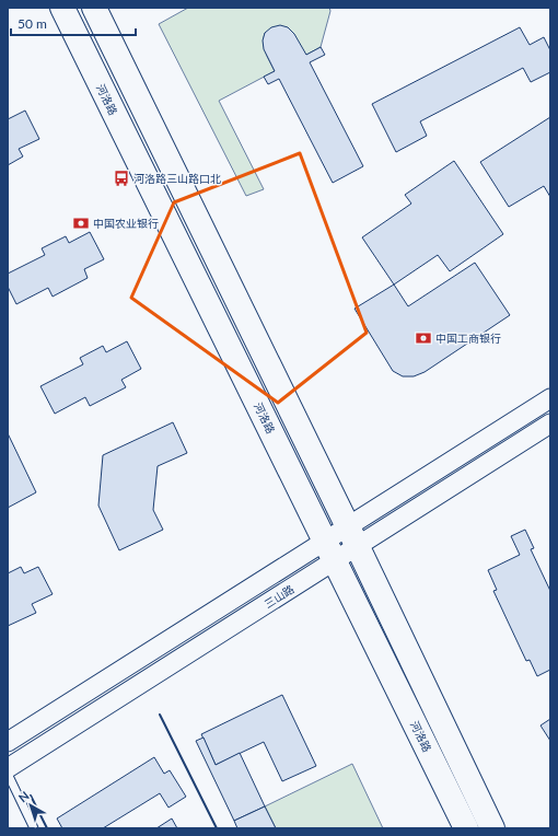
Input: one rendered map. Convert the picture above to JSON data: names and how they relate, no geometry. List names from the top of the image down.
{
  "streets": {
    "main road": ["河洛路"],
    "street": ["三山路"]
  },
  "crossings": [
    ["河洛路", "三山路"]
  ],
  "places": {
    "bus stop": ["河洛路三山路口北"],
    "bank": ["中国农业银行", "中国工商银行"]
  },
  "scale_bar": "50 m",
  "north": "top left"
}
